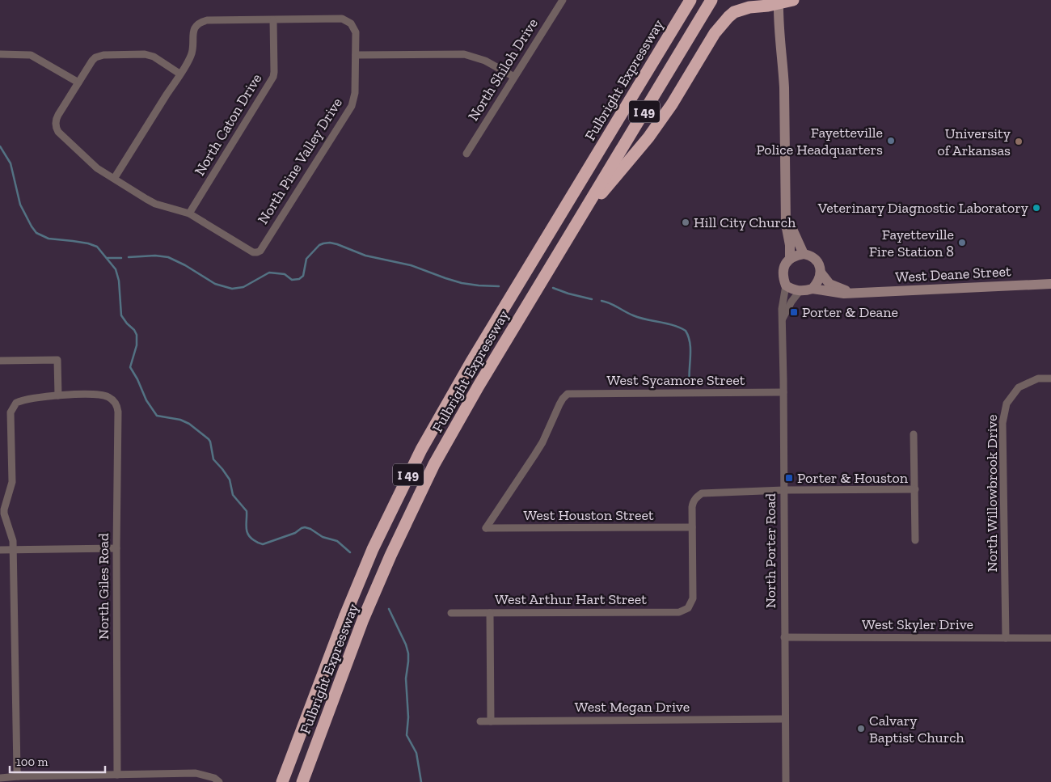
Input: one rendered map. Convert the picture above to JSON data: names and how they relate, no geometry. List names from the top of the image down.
{
  "streets": {
    "highway": ["Fulbright Expressway", "I 49"],
    "street": [
      "North Shiloh Drive",
      "North Caton Drive",
      "North Pine Valley Drive",
      "West Deane Street",
      "West Sycamore Street",
      "North Willowbrook Drive",
      "West Houston Street",
      "North Porter Road",
      "North Giles Road",
      "West Arthur Hart Street",
      "West Skyler Drive",
      "West Megan Drive"
    ]
  },
  "crossings": [
    ["North Caton Drive", "North Pine Valley Drive"],
    ["West Deane Street", "North Porter Road"],
    ["West Sycamore Street", "West Houston Street"],
    ["West Sycamore Street", "North Porter Road"],
    ["North Willowbrook Drive", "West Skyler Drive"],
    ["West Houston Street", "West Arthur Hart Street"],
    ["North Porter Road", "West Skyler Drive"],
    ["North Porter Road", "West Megan Drive"]
  ],
  "places": {
    "other": [
      "Fayetteville Police Headquarters",
      "University of Arkansas",
      "Veterinary Diagnostic Laboratory",
      "Hill City Church",
      "Fayetteville Fire Station 8",
      "Calvary Baptist Church"
    ],
    "transit": ["Porter & Deane", "Porter & Houston"]
  },
  "scale_bar": "100 m"
}
